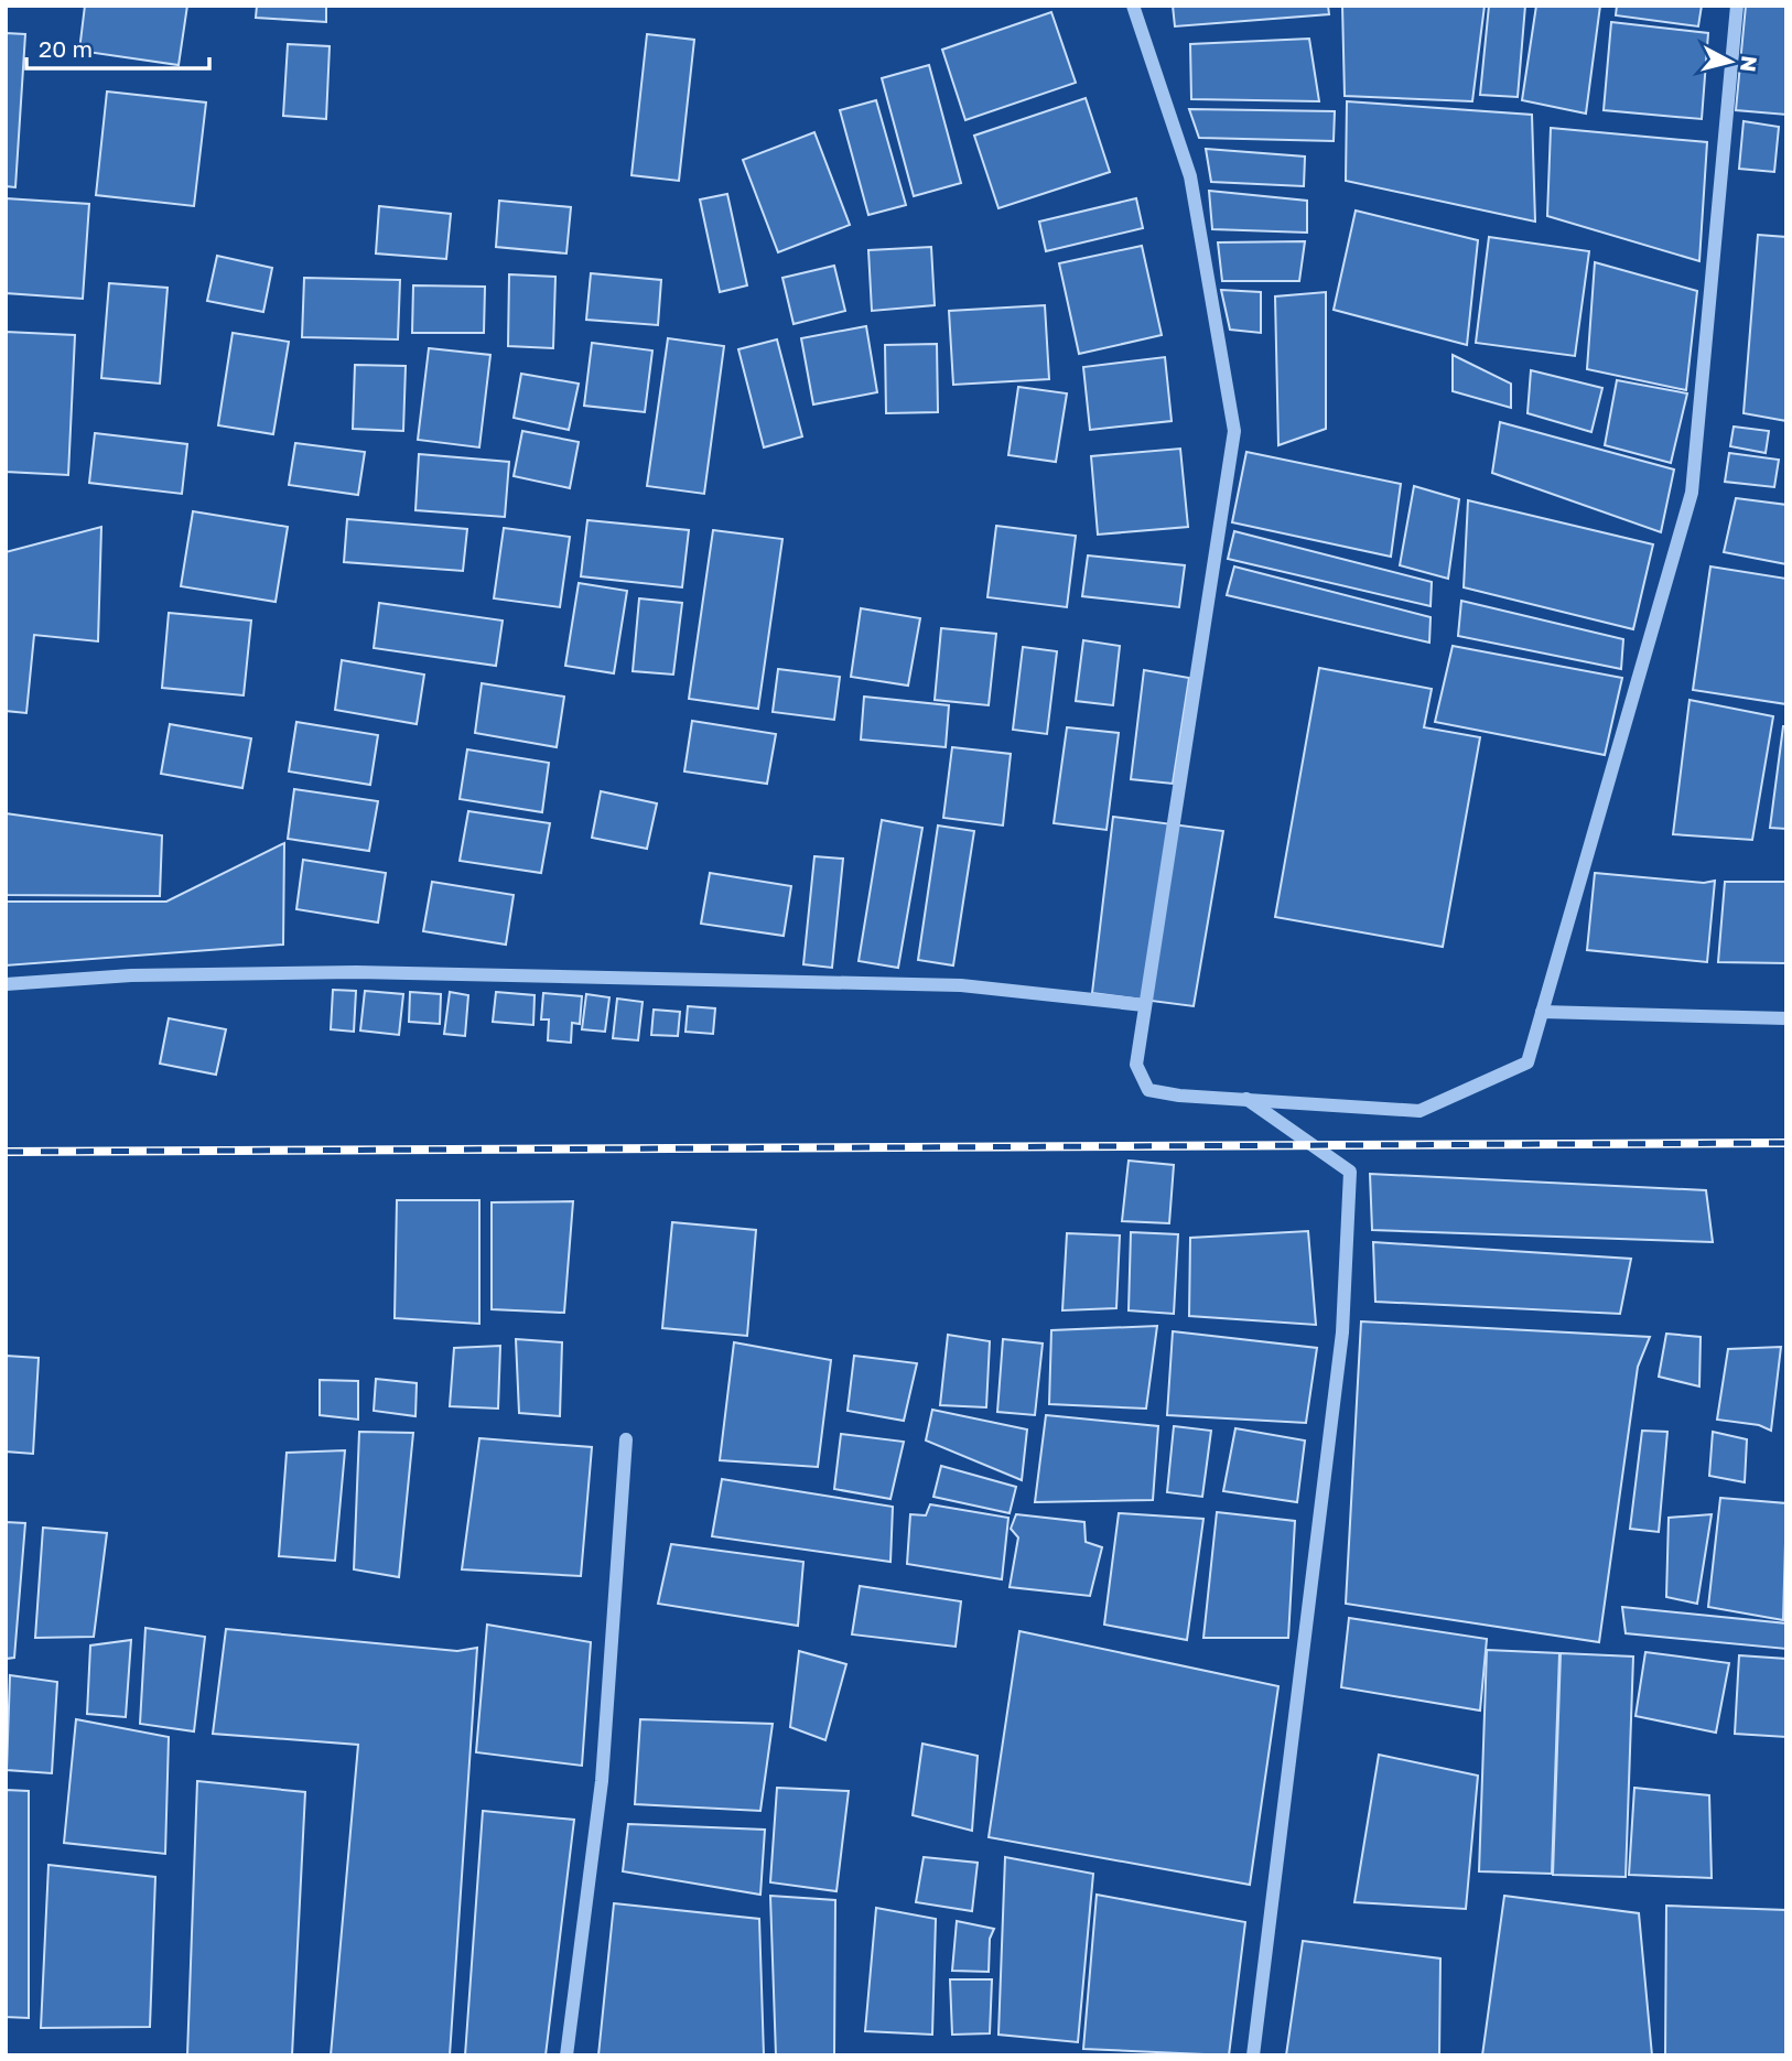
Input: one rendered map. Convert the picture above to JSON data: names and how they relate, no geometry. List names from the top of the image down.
{
  "scale_bar": "20 m",
  "north": "right"
}
